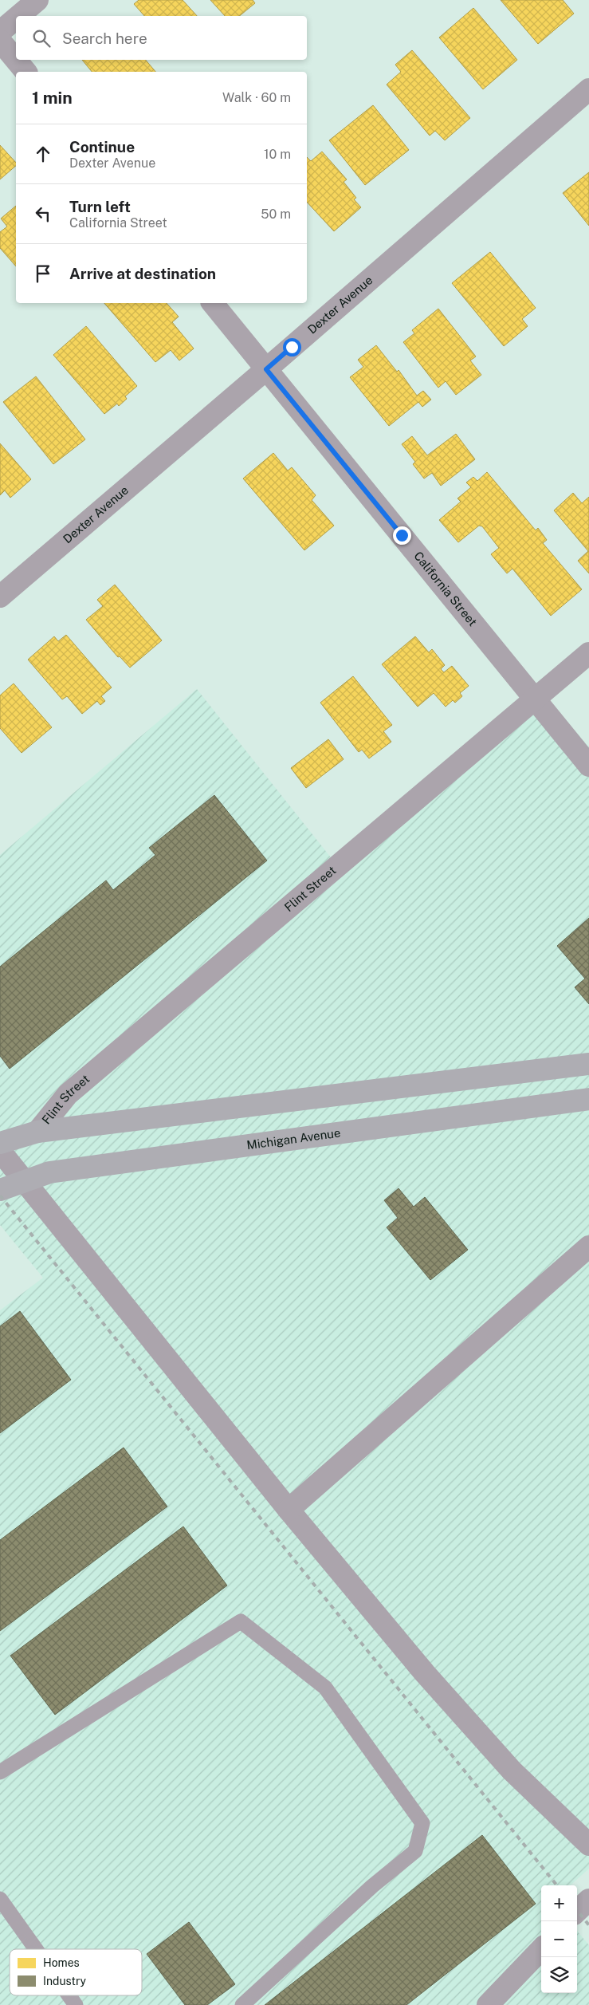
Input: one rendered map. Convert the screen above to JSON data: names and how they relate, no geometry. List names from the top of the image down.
{
  "streets": {
    "main road": ["Michigan Avenue"],
    "street": ["Dexter Avenue", "California Street", "Flint Street"]
  },
  "crossings": [
    ["Dexter Avenue", "California Street"],
    ["California Street", "Flint Street"]
  ],
  "legend": ["Homes", "Industry"],
  "page": {
    "search": "Search here",
    "heading": ["1 min", "Walk · 60 m"],
    "list": [
      ["Continue", "Dexter Avenue", "10 m"],
      ["Turn left", "California Street", "50 m"],
      "Arrive at destination"
    ],
    "map_buttons": ["+", "−"]
  }
}
